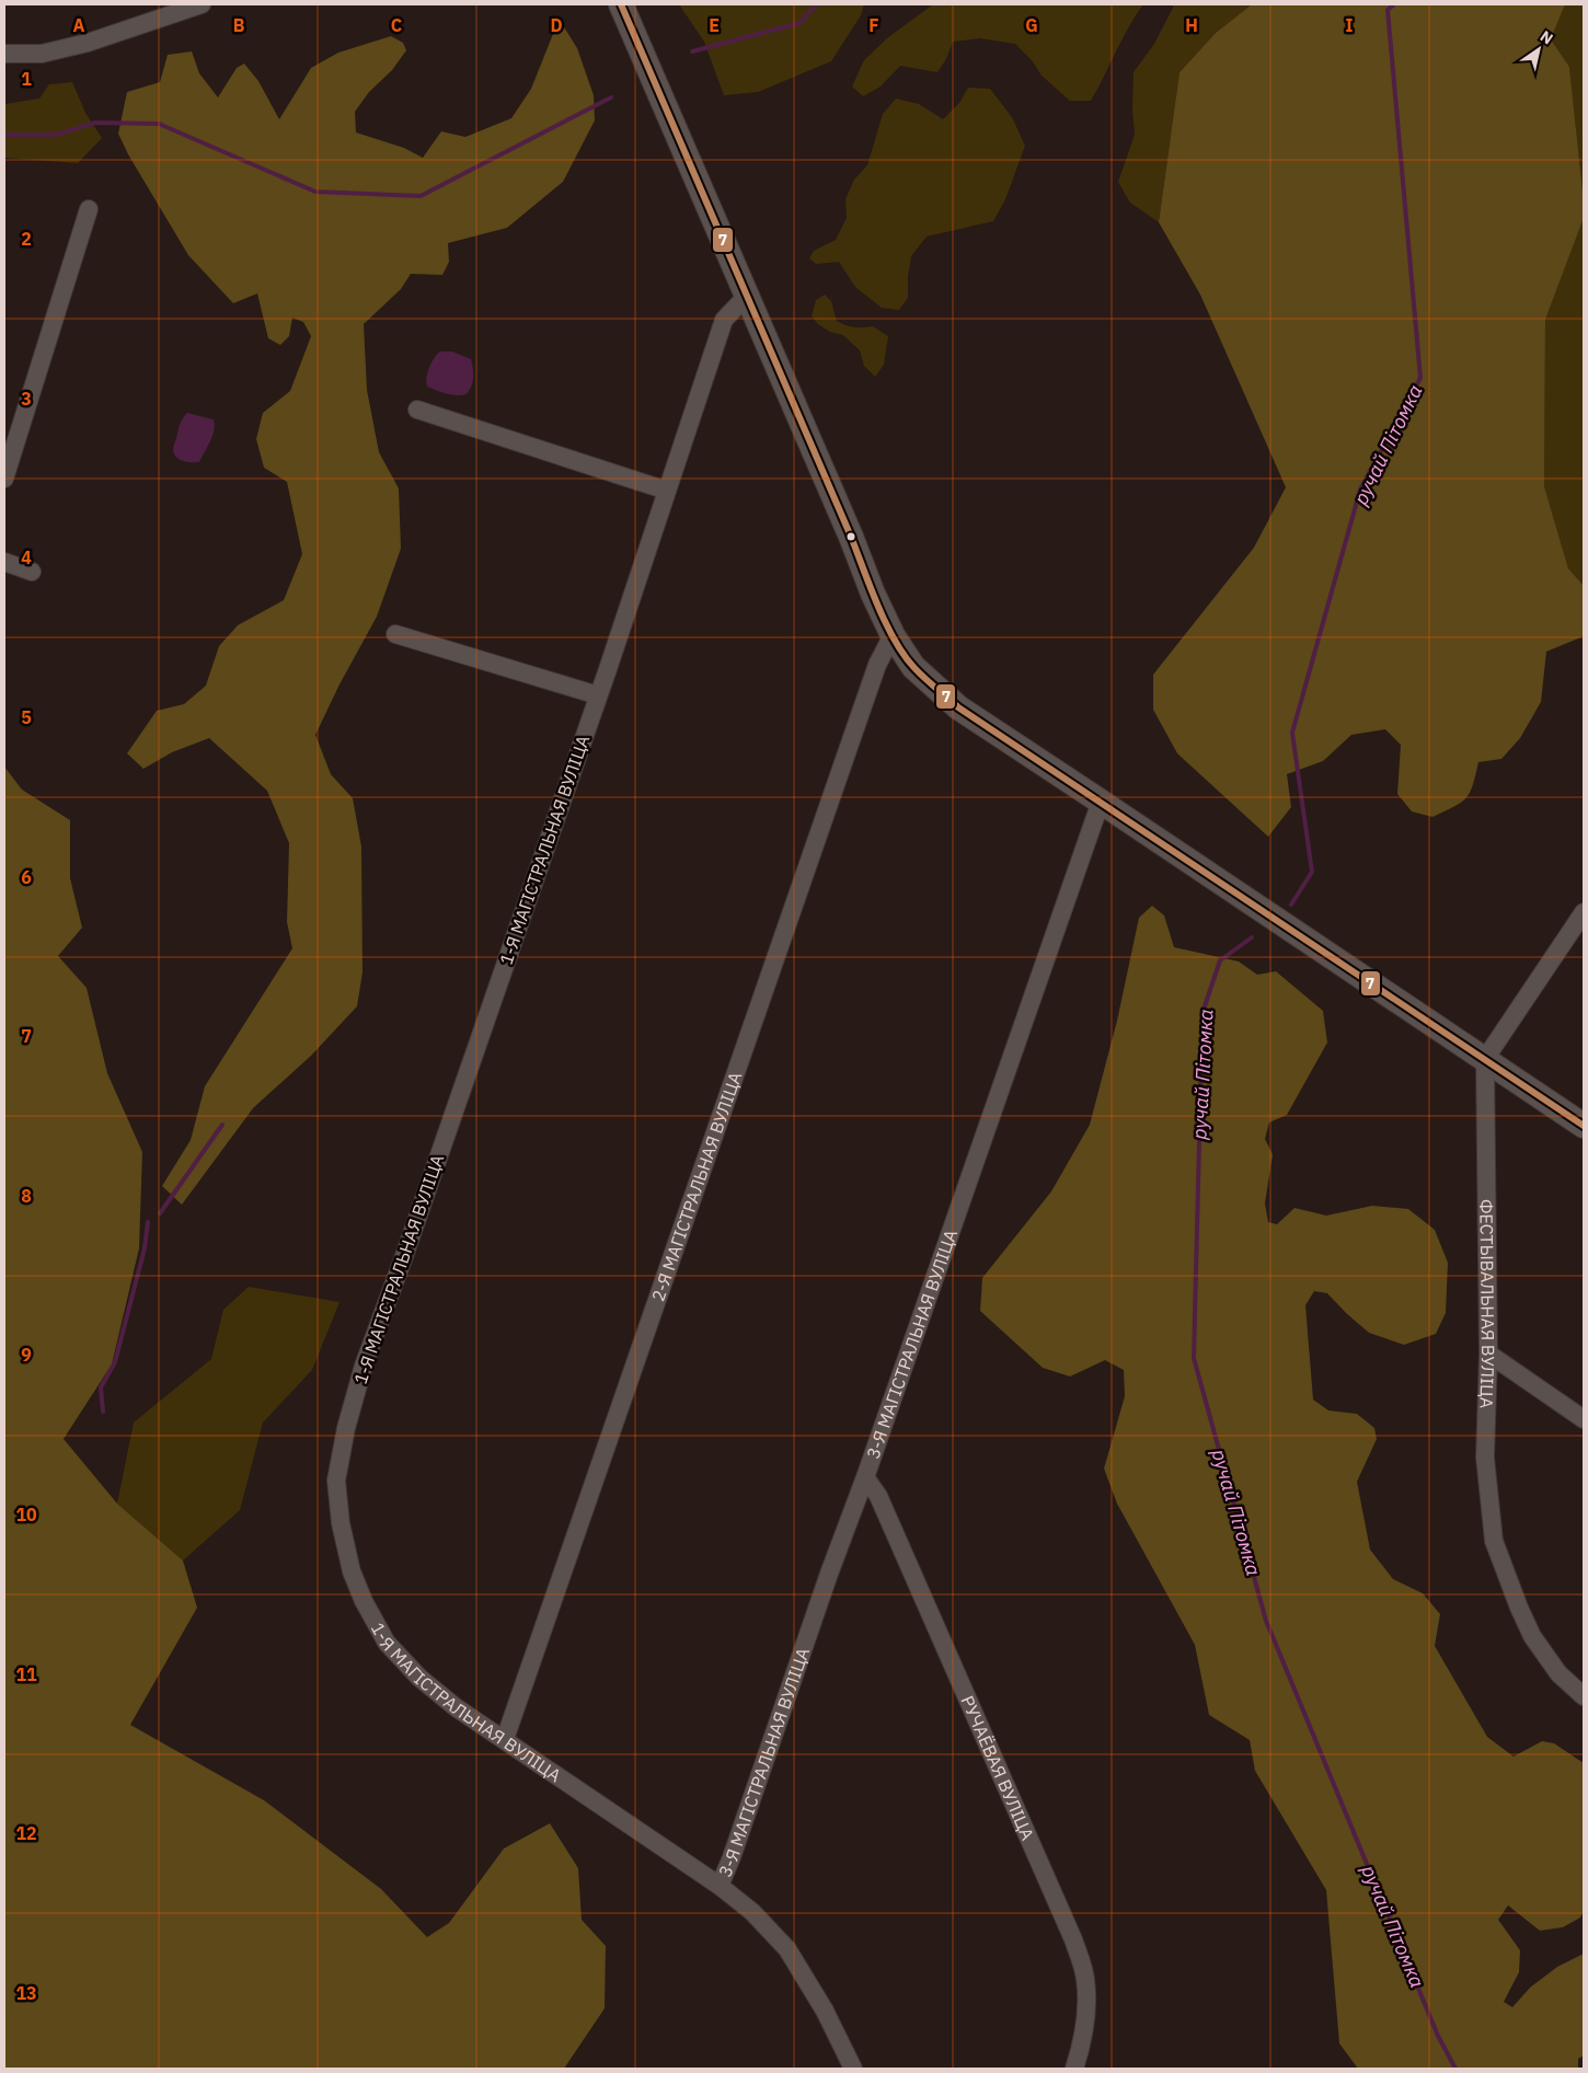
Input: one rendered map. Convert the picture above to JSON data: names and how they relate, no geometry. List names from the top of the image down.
{
  "streets": {
    "street": [
      "1-Я МАГІСТРАЛЬНАЯ ВУЛІЦА",
      "2-Я МАГІСТРАЛЬНАЯ ВУЛІЦА",
      "ФЕСТЫВАЛЬНАЯ ВУЛІЦА",
      "3-Я МАГІСТРАЛЬНАЯ ВУЛІЦА",
      "РУЧАЁВАЯ ВУЛІЦА"
    ]
  },
  "crossings": [
    ["1-Я МАГІСТРАЛЬНАЯ ВУЛІЦА", "2-Я МАГІСТРАЛЬНАЯ ВУЛІЦА"],
    ["1-Я МАГІСТРАЛЬНАЯ ВУЛІЦА", "3-Я МАГІСТРАЛЬНАЯ ВУЛІЦА"],
    ["3-Я МАГІСТРАЛЬНАЯ ВУЛІЦА", "РУЧАЁВАЯ ВУЛІЦА"]
  ],
  "water": ["ручай Пітомка"],
  "lines": ["transit line 7"],
  "north": "top right",
  "grid": {
    "columns": [
      "A",
      "B",
      "C",
      "D",
      "E",
      "F",
      "G",
      "H",
      "I"
    ],
    "rows": [
      "1",
      "2",
      "3",
      "4",
      "5",
      "6",
      "7",
      "8",
      "9",
      "10",
      "11",
      "12",
      "13"
    ]
  }
}
